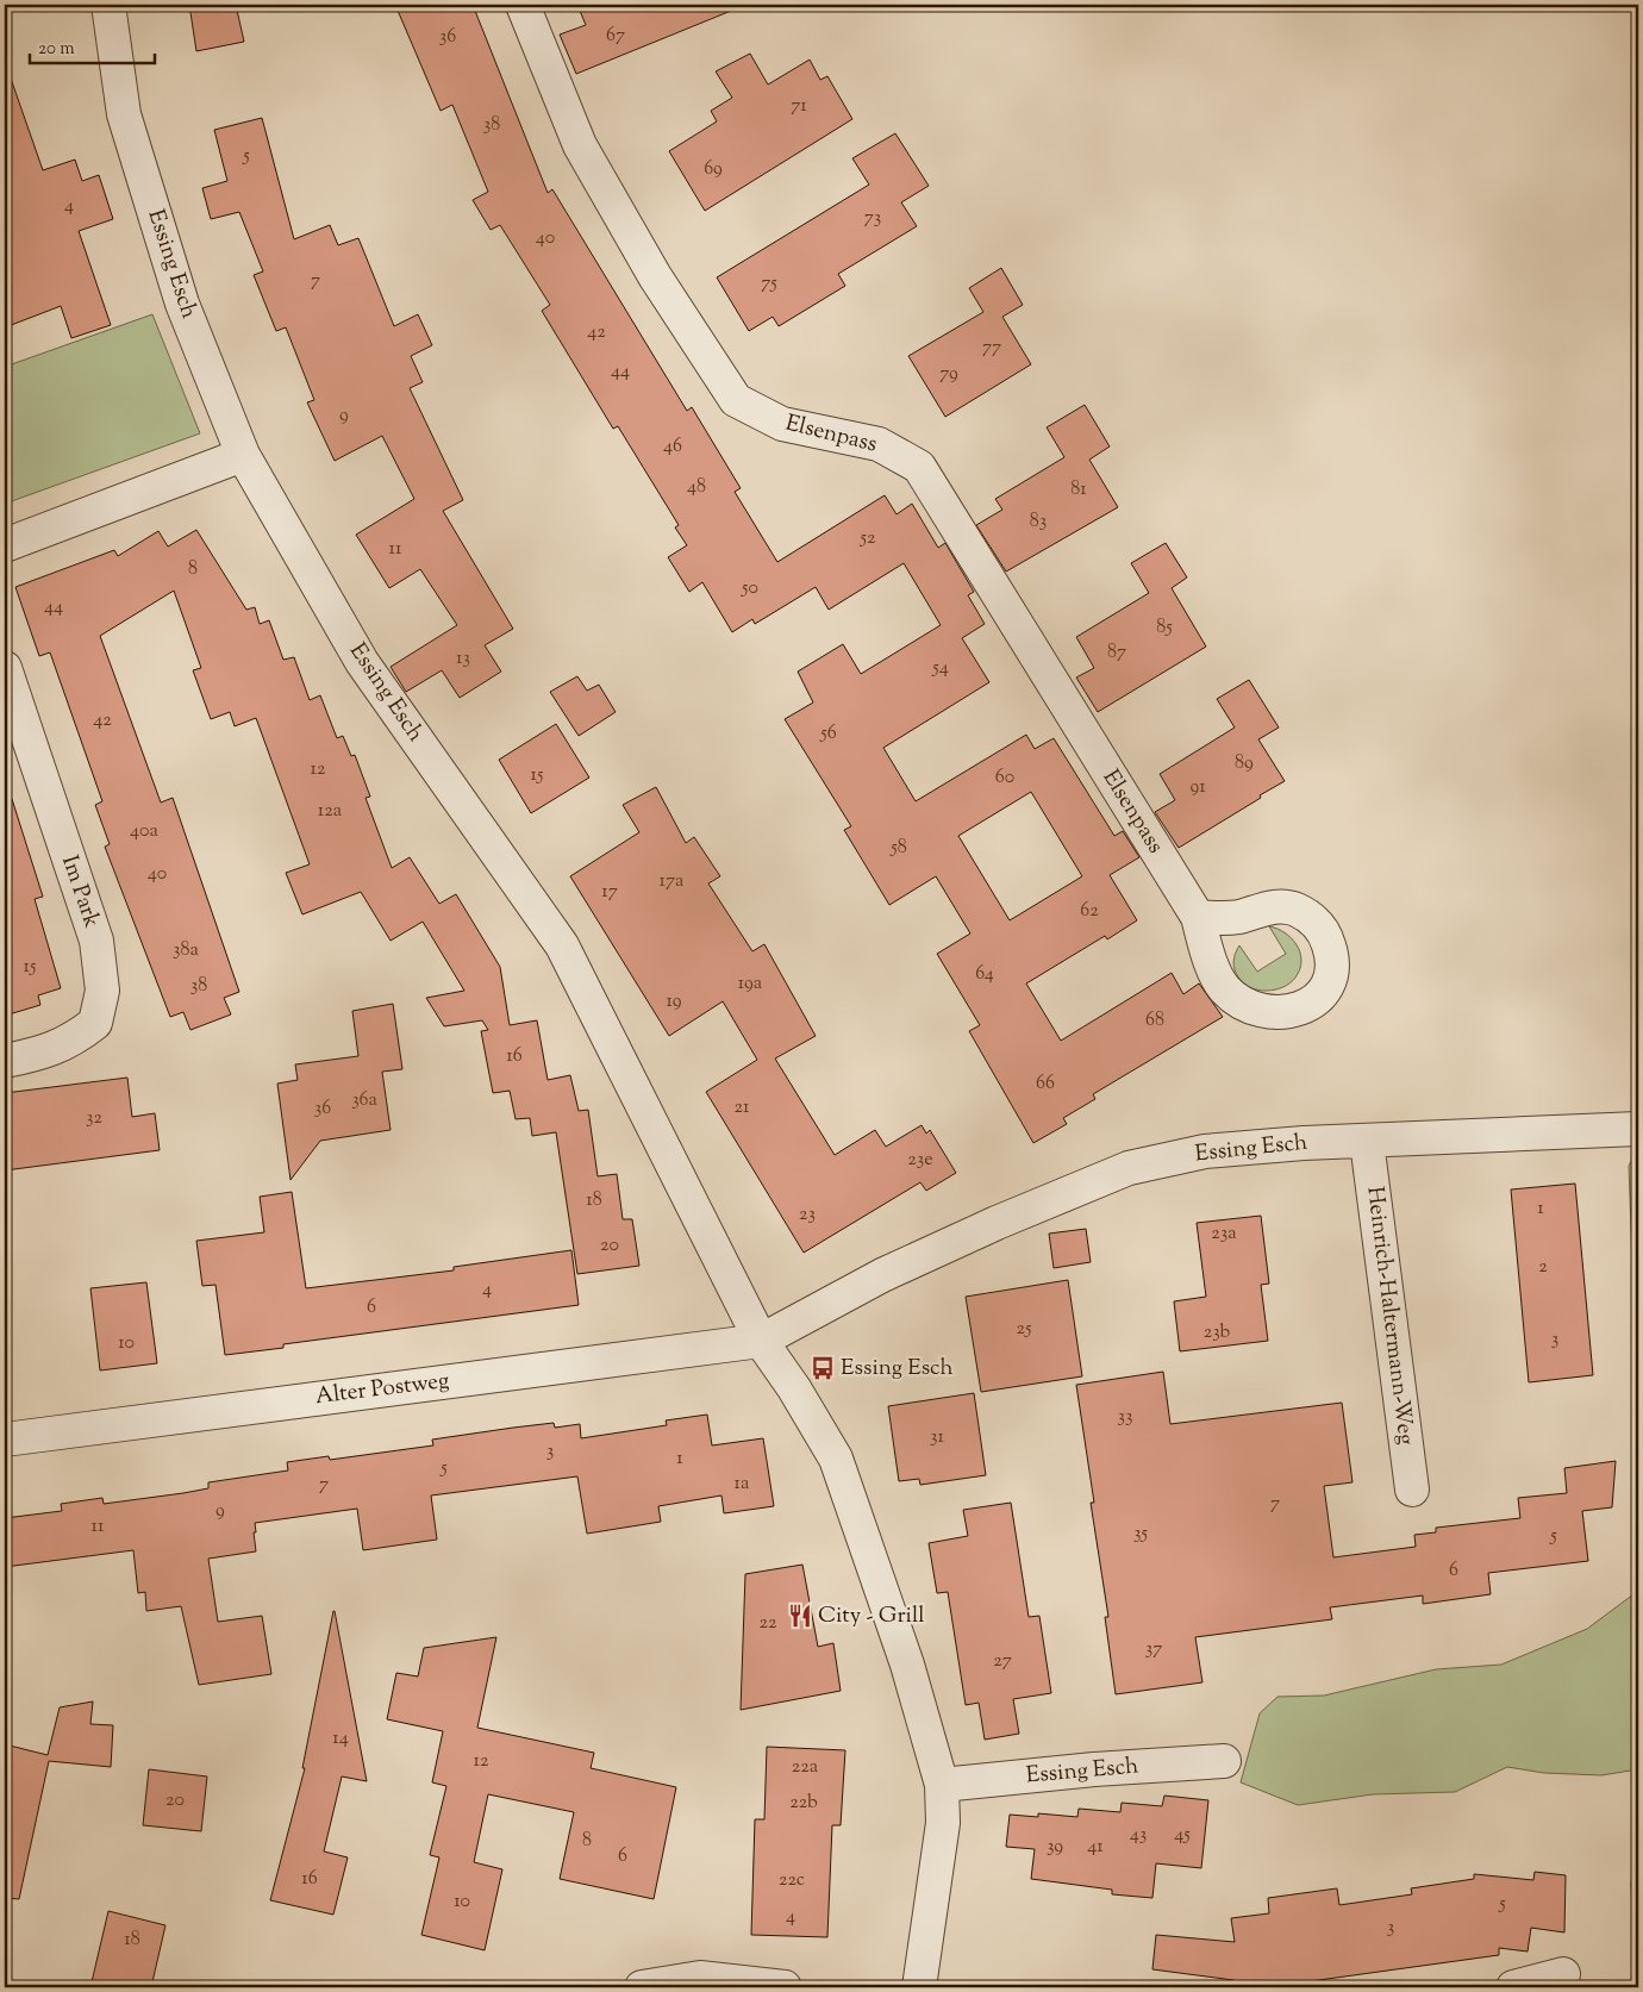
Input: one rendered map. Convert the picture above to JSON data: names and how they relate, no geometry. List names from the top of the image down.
{
  "streets": {
    "street": [
      "Essing Esch",
      "Elsenpass",
      "Im Park",
      "Heinrich-Haltermann-Weg",
      "Alter Postweg"
    ]
  },
  "crossings": [
    ["Essing Esch", "Heinrich-Haltermann-Weg"],
    ["Essing Esch", "Alter Postweg"]
  ],
  "places": {
    "bus stop": ["Essing Esch"],
    "restaurant": ["City - Grill"]
  },
  "house_numbers": [
    "67",
    "36",
    "71",
    "38",
    "5",
    "69",
    "4",
    "73",
    "40",
    "7",
    "75",
    "42",
    "77",
    "44",
    "79",
    "9",
    "46",
    "48",
    "81",
    "83",
    "52",
    "11",
    "8",
    "50",
    "44",
    "85",
    "87",
    "13",
    "54",
    "42",
    "56",
    "89",
    "12",
    "15",
    "60",
    "91",
    "12a",
    "40a",
    "58",
    "40",
    "17a",
    "17",
    "62",
    "38a",
    "15",
    "64",
    "19a",
    "38",
    "19",
    "68",
    "16",
    "66",
    "36a",
    "21",
    "36",
    "32",
    "23e",
    "18",
    "1",
    "23",
    "23a",
    "20",
    "2",
    "4",
    "6",
    "25",
    "23b",
    "3",
    "10",
    "33",
    "31",
    "3",
    "1",
    "5",
    "1a",
    "7",
    "7",
    "9",
    "11",
    "35",
    "5",
    "6",
    "22",
    "37",
    "27",
    "14",
    "12",
    "22a",
    "20",
    "22b",
    "43",
    "45",
    "8",
    "39",
    "41",
    "6",
    "16",
    "22c",
    "10",
    "5",
    "4",
    "3",
    "18"
  ],
  "scale_bar": "20 m"
}
